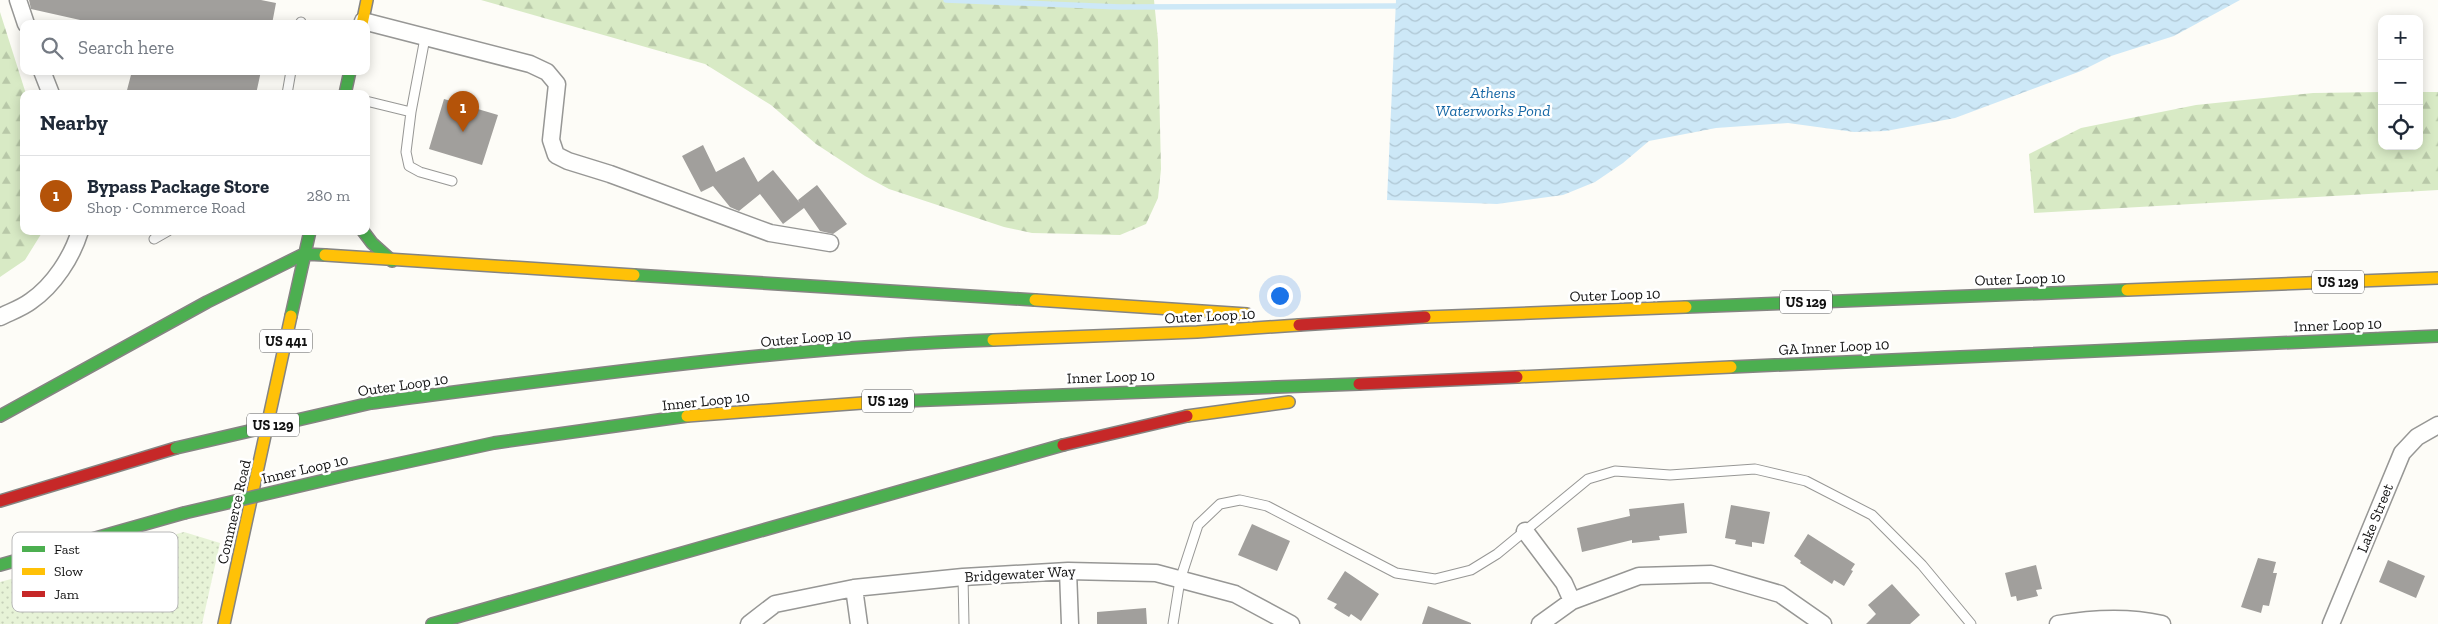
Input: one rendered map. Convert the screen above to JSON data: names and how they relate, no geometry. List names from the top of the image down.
{
  "streets": {
    "highway": [
      "Outer Loop 10",
      "US 129",
      "Inner Loop 10",
      "US 441",
      "GA Inner Loop 10",
      "Commerce Road"
    ],
    "street": ["Lake Street", "Bridgewater Way"]
  },
  "crossings": [
    ["Inner Loop 10", "GA Inner Loop 10"]
  ],
  "water": ["Athens Waterworks Pond"],
  "legend": ["Fast", "Slow", "Jam"],
  "page": {
    "map_buttons": ["+", "−"],
    "search": "Search here",
    "heading": "Nearby",
    "pins": "1",
    "list": [
      {
        "mark": "1",
        "name": "Bypass Package Store",
        "note": "Shop · Commerce Road",
        "value": "280 m"
      }
    ]
  }
}
